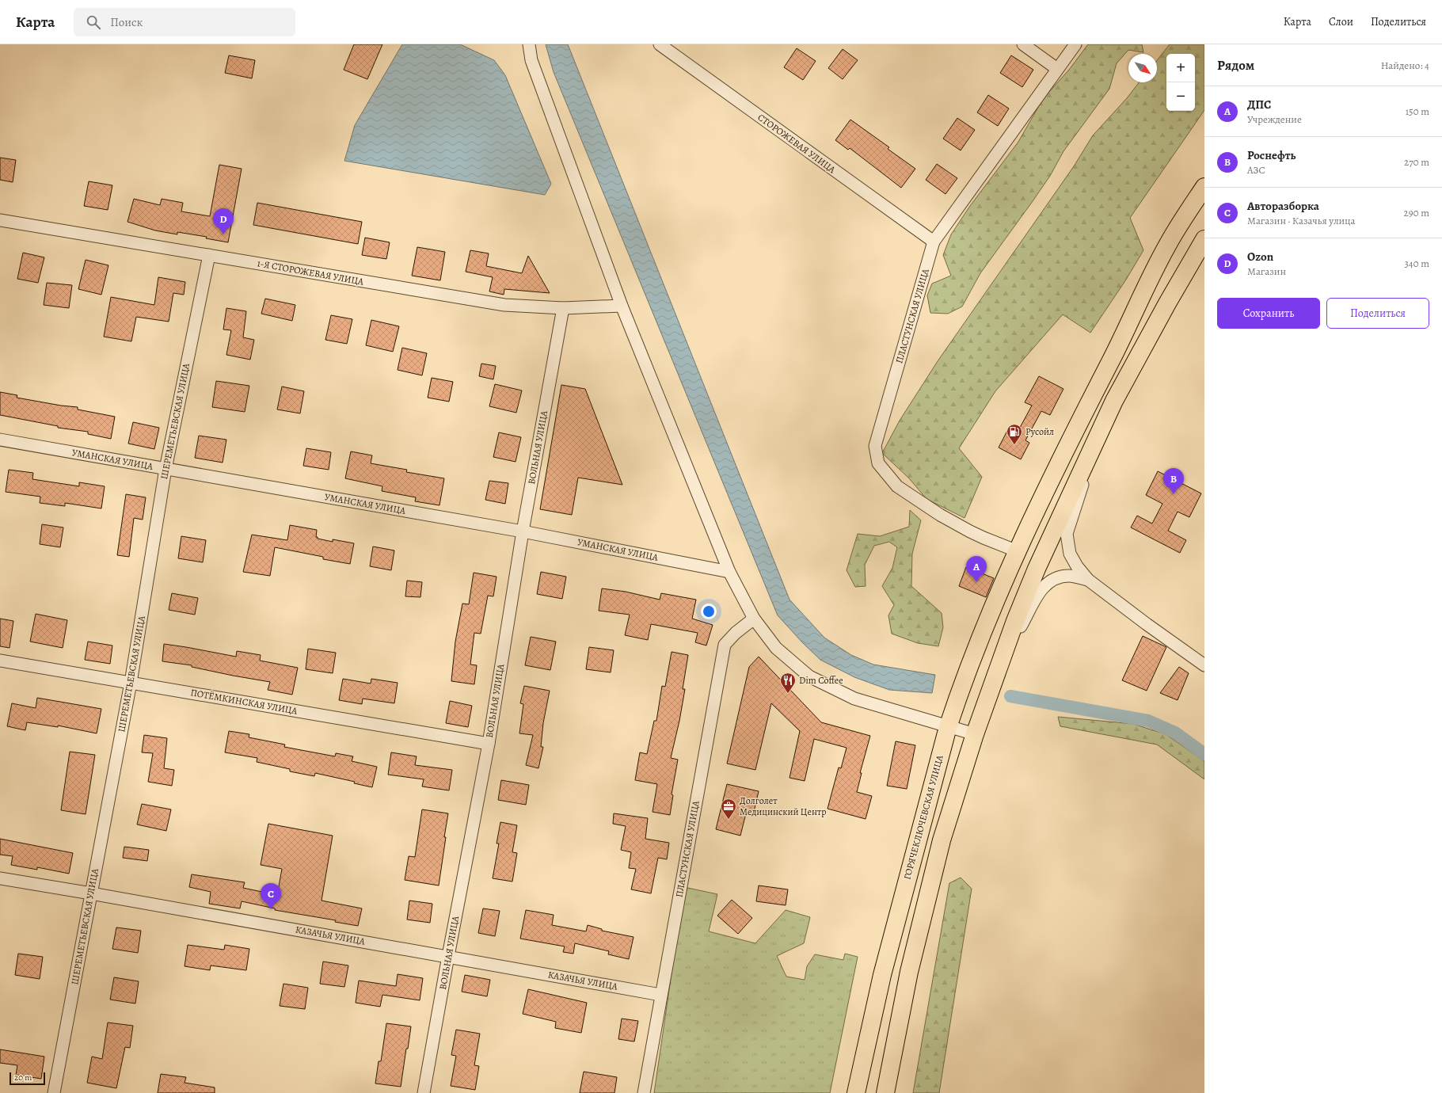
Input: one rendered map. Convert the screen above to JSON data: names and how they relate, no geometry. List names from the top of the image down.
{
  "streets": {
    "main road": ["ГОРЯЧЕКЛЮЧЕВСКАЯ УЛИЦА"],
    "street": [
      "СТОРОЖЕВАЯ УЛИЦА",
      "1-Я СТОРОЖЕВАЯ УЛИЦА",
      "ПЛАСТУНСКАЯ УЛИЦА",
      "ШЕРЕМЕТЬЕВСКАЯ УЛИЦА",
      "ВОЛЬНАЯ УЛИЦА",
      "УМАНСКАЯ УЛИЦА",
      "ПОТЁМКИНСКАЯ УЛИЦА",
      "КАЗАЧЬЯ УЛИЦА"
    ]
  },
  "crossings": [
    ["СТОРОЖЕВАЯ УЛИЦА", "ПЛАСТУНСКАЯ УЛИЦА"],
    ["1-Я СТОРОЖЕВАЯ УЛИЦА", "ШЕРЕМЕТЬЕВСКАЯ УЛИЦА"],
    ["1-Я СТОРОЖЕВАЯ УЛИЦА", "ВОЛЬНАЯ УЛИЦА"],
    ["ПЛАСТУНСКАЯ УЛИЦА", "ГОРЯЧЕКЛЮЧЕВСКАЯ УЛИЦА"],
    ["ПЛАСТУНСКАЯ УЛИЦА", "КАЗАЧЬЯ УЛИЦА"],
    ["ШЕРЕМЕТЬЕВСКАЯ УЛИЦА", "УМАНСКАЯ УЛИЦА"],
    ["ШЕРЕМЕТЬЕВСКАЯ УЛИЦА", "ПОТЁМКИНСКАЯ УЛИЦА"],
    ["ШЕРЕМЕТЬЕВСКАЯ УЛИЦА", "КАЗАЧЬЯ УЛИЦА"],
    ["ВОЛЬНАЯ УЛИЦА", "УМАНСКАЯ УЛИЦА"],
    ["ВОЛЬНАЯ УЛИЦА", "ПОТЁМКИНСКАЯ УЛИЦА"],
    ["ВОЛЬНАЯ УЛИЦА", "КАЗАЧЬЯ УЛИЦА"]
  ],
  "places": {
    "fuel station": ["Русойл"],
    "restaurant": ["Dim Coffee"],
    "office": ["Долголет Медицинский Центр"]
  },
  "scale_bar": "20 m",
  "north": "bottom right",
  "page": {
    "header": "Карта",
    "search": "Поиск",
    "nav": ["Карта", "Слои", "Поделиться"],
    "heading": ["Рядом", "Найдено: 4"],
    "map_buttons": ["+", "−"],
    "list": [
      {
        "mark": "A",
        "name": "ДПС",
        "note": "Учреждение",
        "value": "150 m"
      },
      {
        "mark": "B",
        "name": "Роснефть",
        "note": "АЗС",
        "value": "270 m"
      },
      {
        "mark": "C",
        "name": "Авторазборка",
        "note": "Магазин · Казачья улица",
        "value": "290 m"
      },
      {
        "mark": "D",
        "name": "Ozon",
        "note": "Магазин",
        "value": "340 m"
      }
    ],
    "pins": [
      "D",
      "B",
      "A",
      "C"
    ],
    "buttons": ["Сохранить", "Поделиться"],
    "scale": "20 m"
  }
}
